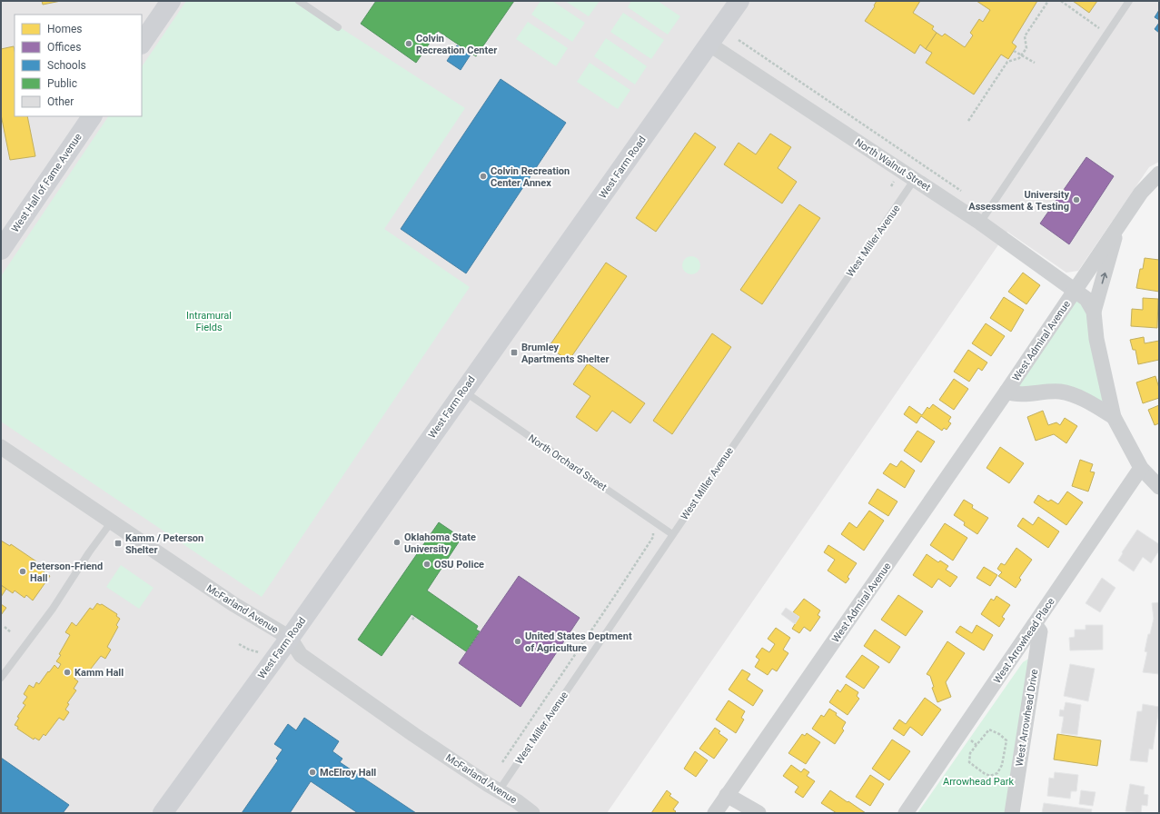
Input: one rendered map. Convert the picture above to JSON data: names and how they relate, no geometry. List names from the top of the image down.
{
  "streets": {
    "street": [
      "North Walnut Street",
      "West Farm Road",
      "West Hall of Fame Avenue",
      "West Admiral Avenue",
      "McFarland Avenue",
      "West Arrowhead Place",
      "West Arrowhead Drive"
    ],
    "lane": ["West Miller Avenue", "North Orchard Street"]
  },
  "crossings": [
    ["North Walnut Street", "West Farm Road"],
    ["North Walnut Street", "West Miller Avenue"],
    ["North Walnut Street", "West Admiral Avenue"],
    ["West Farm Road", "North Orchard Street"],
    ["West Farm Road", "McFarland Avenue"],
    ["West Miller Avenue", "North Orchard Street"],
    ["West Miller Avenue", "McFarland Avenue"],
    ["West Arrowhead Place", "West Arrowhead Drive"]
  ],
  "parks": ["Intramural Fields", "Arrowhead Park"],
  "places": {
    "other": [
      "Colvin Recreation Center",
      "Colvin Recreation Center Annex",
      "University Assessment & Testing",
      "Oklahoma State University",
      "OSU Police",
      "Peterson-Friend Hall",
      "United States Deptment of Agriculture",
      "Kamm Hall",
      "McElroy Hall"
    ],
    "transit": ["Brumley Apartments Shelter", "Kamm / Peterson Shelter"]
  },
  "legend": [
    "Homes",
    "Offices",
    "Schools",
    "Public",
    "Other"
  ]
}
